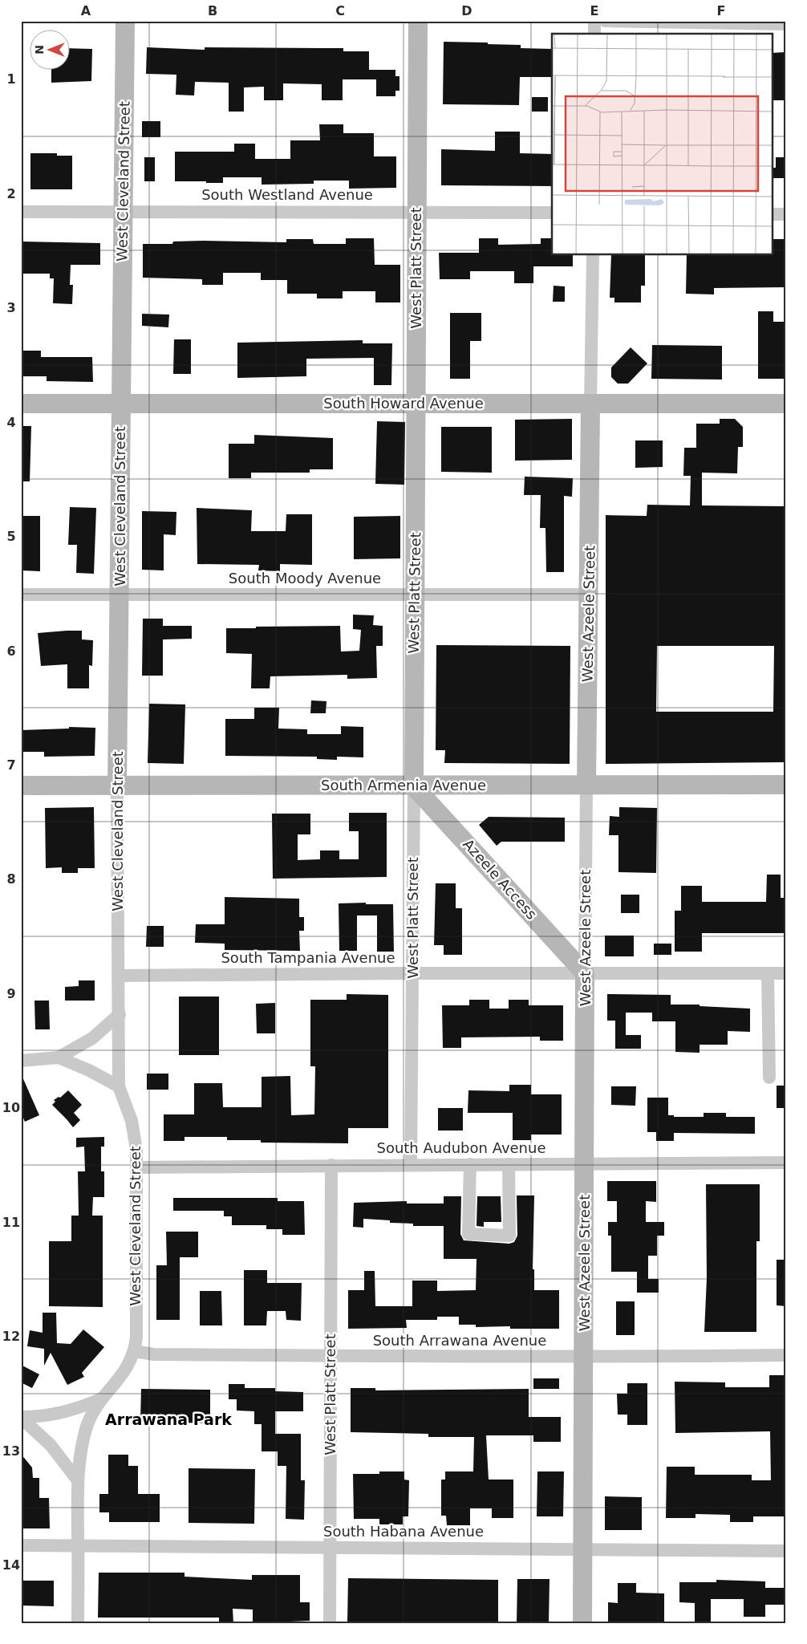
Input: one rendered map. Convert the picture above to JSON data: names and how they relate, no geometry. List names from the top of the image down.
{
  "streets": {
    "main road": [
      "West Cleveland Street",
      "West Platt Street",
      "South Howard Avenue",
      "West Azeele Street",
      "South Armenia Avenue",
      "Azeele Access"
    ],
    "street": [
      "South Westland Avenue",
      "South Moody Avenue",
      "South Tampania Avenue",
      "South Audubon Avenue",
      "South Arrawana Avenue",
      "South Habana Avenue"
    ]
  },
  "crossings": [
    ["West Cleveland Street", "South Westland Avenue"],
    ["West Cleveland Street", "South Howard Avenue"],
    ["West Cleveland Street", "South Moody Avenue"],
    ["West Cleveland Street", "South Armenia Avenue"],
    ["West Cleveland Street", "South Tampania Avenue"],
    ["West Cleveland Street", "South Audubon Avenue"],
    ["West Cleveland Street", "South Arrawana Avenue"],
    ["West Cleveland Street", "South Habana Avenue"],
    ["South Westland Avenue", "West Platt Street"],
    ["West Platt Street", "South Howard Avenue"],
    ["West Platt Street", "South Moody Avenue"],
    ["West Platt Street", "South Armenia Avenue"],
    ["West Platt Street", "Azeele Access"],
    ["West Platt Street", "South Tampania Avenue"],
    ["West Platt Street", "South Audubon Avenue"],
    ["West Platt Street", "South Arrawana Avenue"],
    ["West Platt Street", "South Habana Avenue"],
    ["South Howard Avenue", "West Azeele Street"],
    ["South Moody Avenue", "West Azeele Street"],
    ["West Azeele Street", "South Armenia Avenue"],
    ["West Azeele Street", "Azeele Access"],
    ["West Azeele Street", "South Tampania Avenue"],
    ["West Azeele Street", "South Audubon Avenue"],
    ["West Azeele Street", "South Arrawana Avenue"],
    ["West Azeele Street", "South Habana Avenue"],
    ["South Armenia Avenue", "Azeele Access"],
    ["Azeele Access", "South Tampania Avenue"]
  ],
  "districts": ["Arrawana Park"],
  "north": "left",
  "grid": {
    "columns": [
      "A",
      "B",
      "C",
      "D",
      "E",
      "F"
    ],
    "rows": [
      "1",
      "2",
      "3",
      "4",
      "5",
      "6",
      "7",
      "8",
      "9",
      "10",
      "11",
      "12",
      "13",
      "14"
    ]
  }
}
